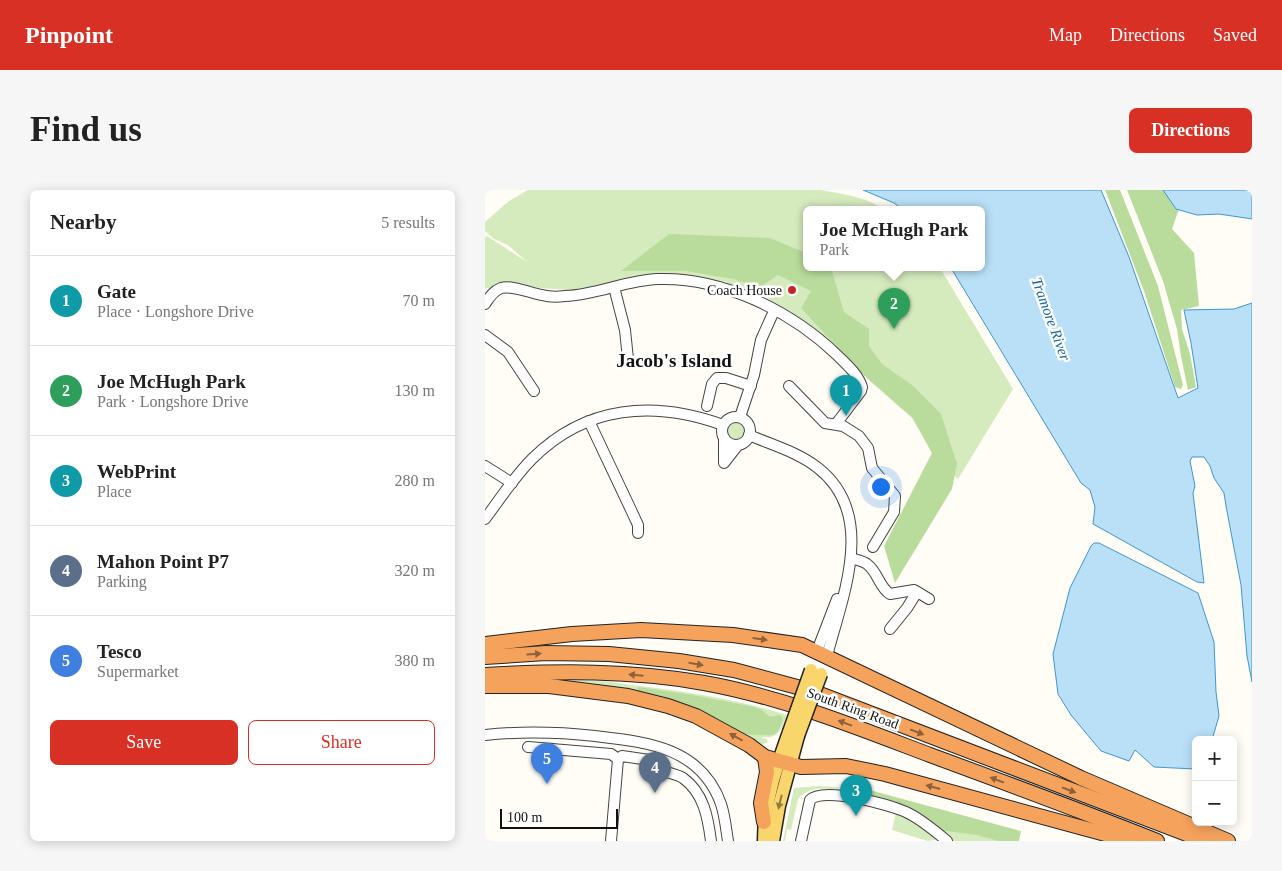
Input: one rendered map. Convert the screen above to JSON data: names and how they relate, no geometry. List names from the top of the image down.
{
  "streets": {
    "highway": ["South Ring Road"]
  },
  "districts": ["Jacob's Island"],
  "water": ["Tramore River"],
  "places": ["Coach House"],
  "scale_bar": "100 m",
  "page": {
    "header": "Pinpoint",
    "nav": ["Map", "Directions", "Saved"],
    "buttons": [
      "Directions",
      ["Save", "Share"]
    ],
    "title": "Find us",
    "heading": ["Nearby", "5 results"],
    "popup": ["Joe McHugh Park", "Park"],
    "list": [
      {
        "mark": "1",
        "name": "Gate",
        "note": "Place · Longshore Drive",
        "value": "70 m"
      },
      {
        "mark": "2",
        "name": "Joe McHugh Park",
        "note": "Park · Longshore Drive",
        "value": "130 m"
      },
      {
        "mark": "3",
        "name": "WebPrint",
        "note": "Place",
        "value": "280 m"
      },
      {
        "mark": "4",
        "name": "Mahon Point P7",
        "note": "Parking",
        "value": "320 m"
      },
      {
        "mark": "5",
        "name": "Tesco",
        "note": "Supermarket",
        "value": "380 m"
      }
    ],
    "pins": [
      "2",
      "1",
      "5",
      "4",
      "3"
    ],
    "map_buttons": ["+", "−"],
    "scale": "100 m"
  }
}
